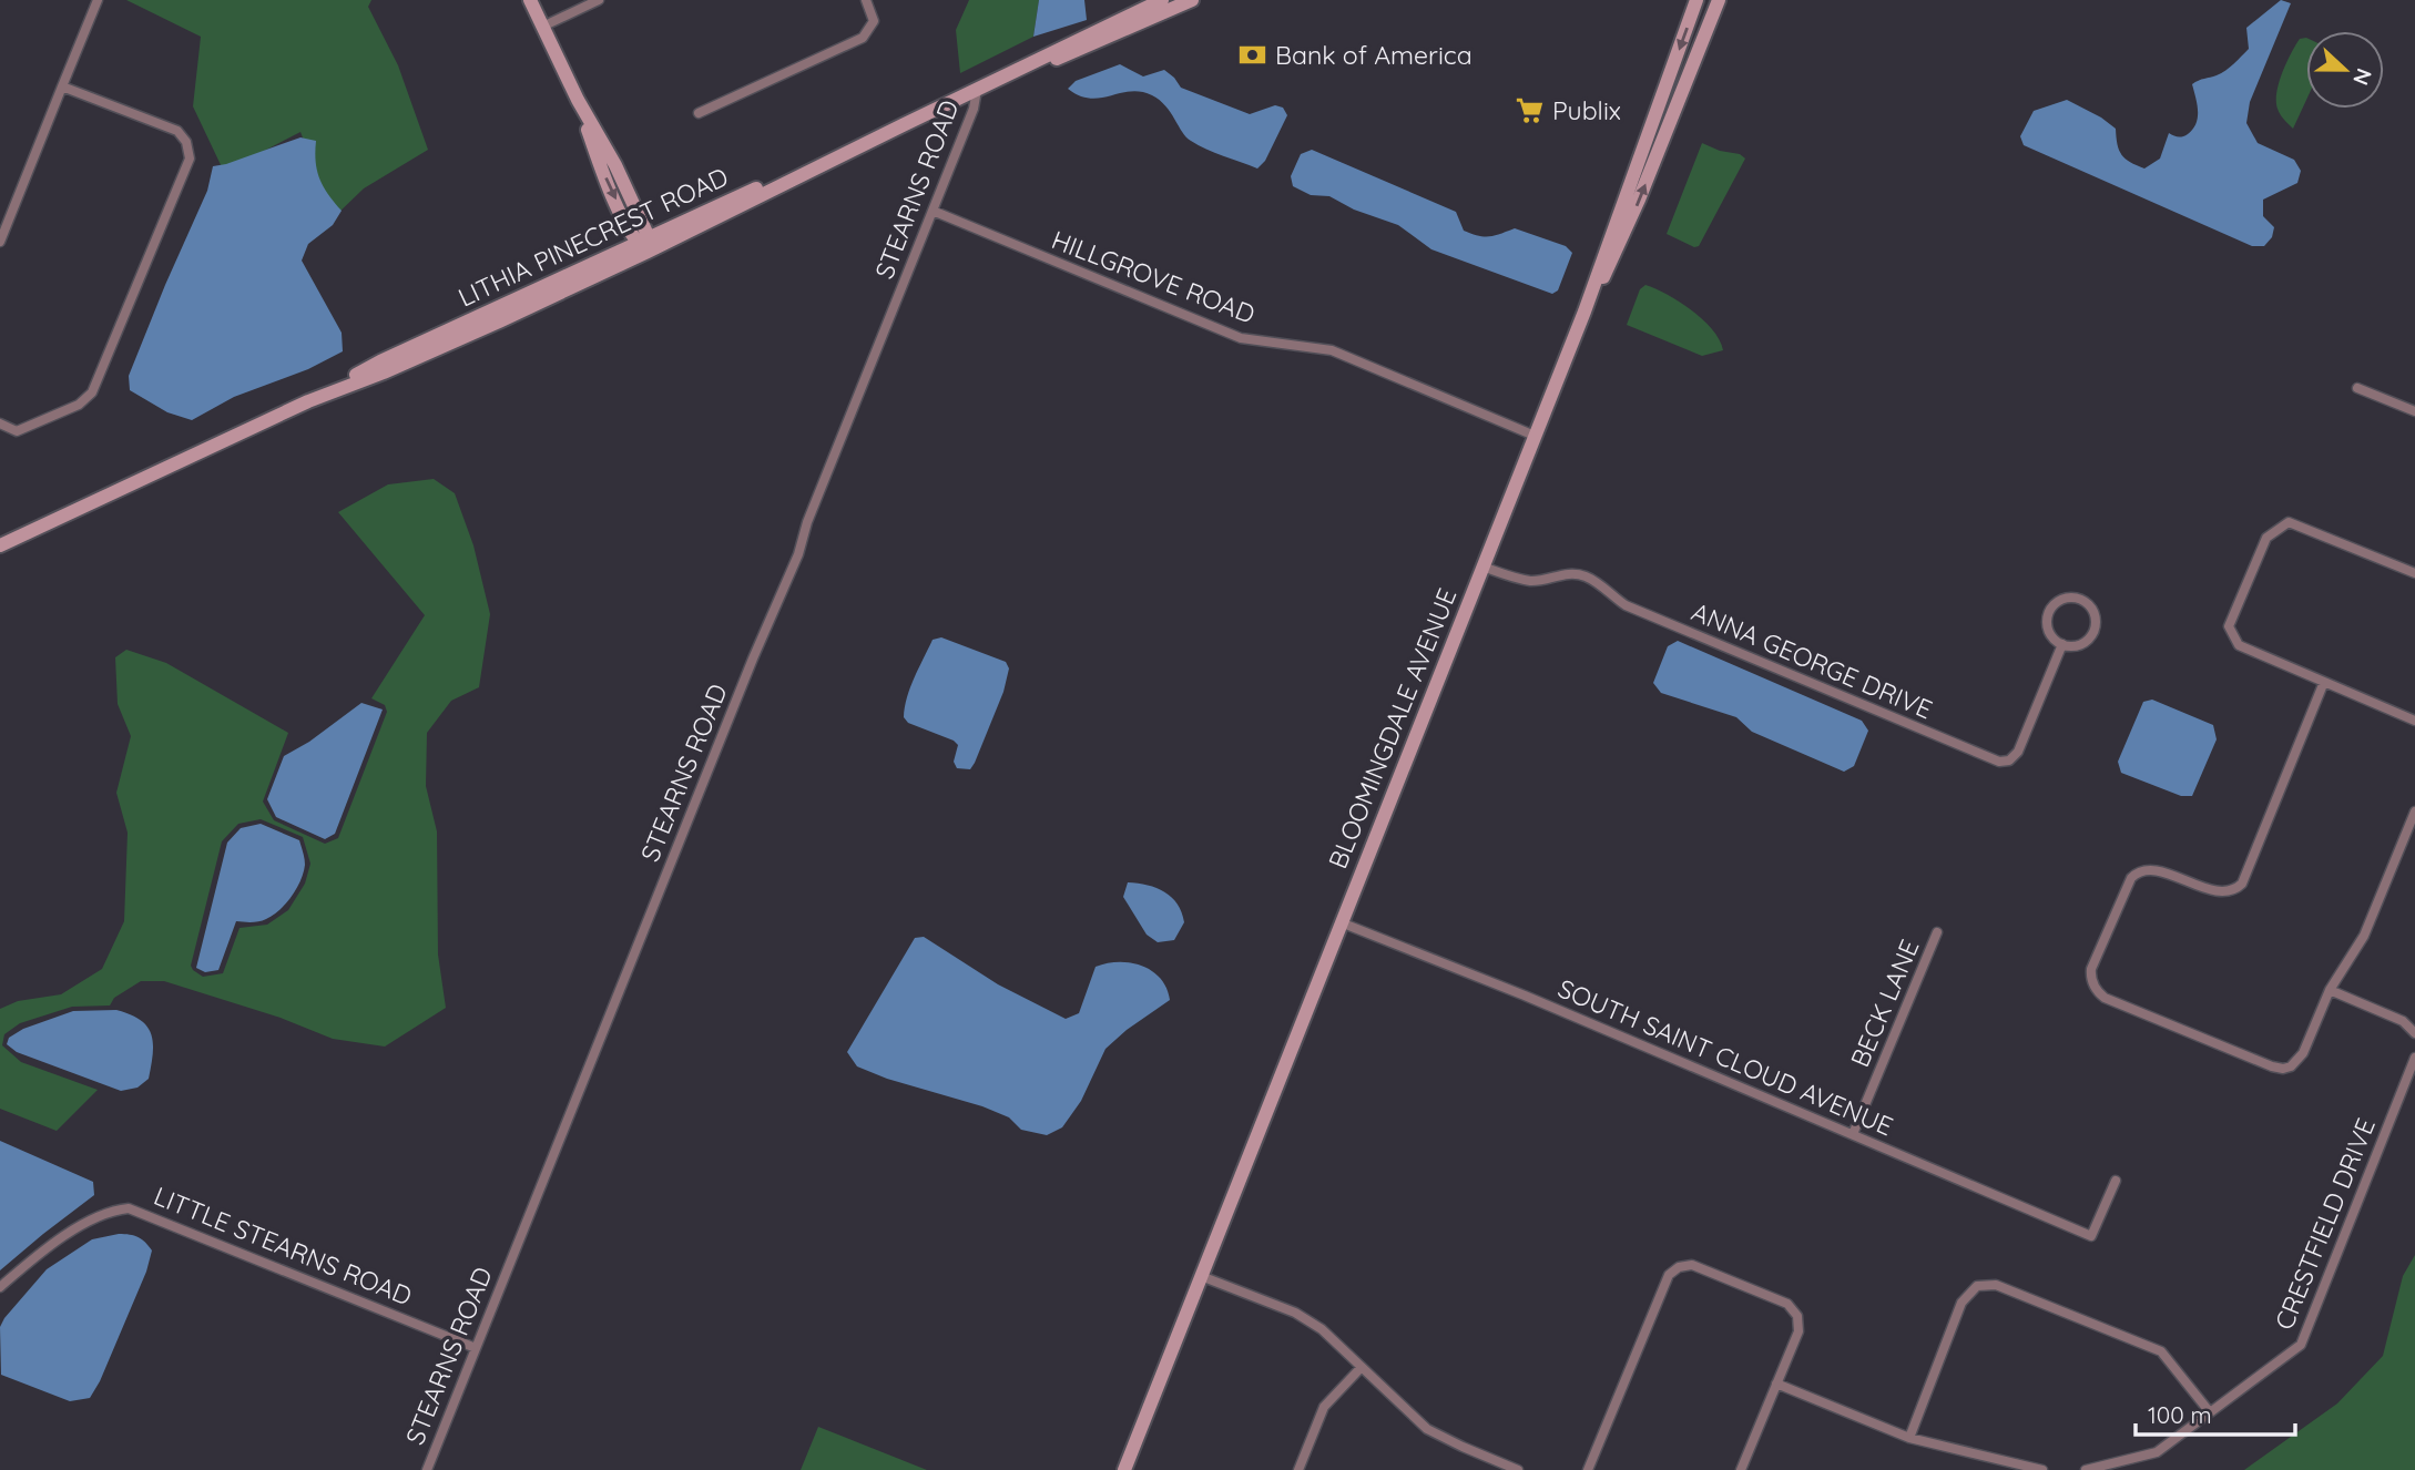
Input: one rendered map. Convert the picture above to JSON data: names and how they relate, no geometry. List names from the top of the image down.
{
  "streets": {
    "main road": ["LITHIA PINECREST ROAD", "BLOOMINGDALE AVENUE"],
    "street": [
      "STEARNS ROAD",
      "HILLGROVE ROAD",
      "ANNA GEORGE DRIVE",
      "BECK LANE",
      "SOUTH SAINT CLOUD AVENUE",
      "CRESTFIELD DRIVE",
      "LITTLE STEARNS ROAD"
    ]
  },
  "crossings": [
    ["STEARNS ROAD", "LITHIA PINECREST ROAD"],
    ["STEARNS ROAD", "HILLGROVE ROAD"],
    ["STEARNS ROAD", "LITTLE STEARNS ROAD"],
    ["HILLGROVE ROAD", "BLOOMINGDALE AVENUE"],
    ["ANNA GEORGE DRIVE", "BLOOMINGDALE AVENUE"],
    ["BLOOMINGDALE AVENUE", "SOUTH SAINT CLOUD AVENUE"],
    ["BECK LANE", "SOUTH SAINT CLOUD AVENUE"]
  ],
  "places": {
    "bank": ["Bank of America"],
    "supermarket": ["Publix"]
  },
  "scale_bar": "100 m",
  "north": "right"
}
